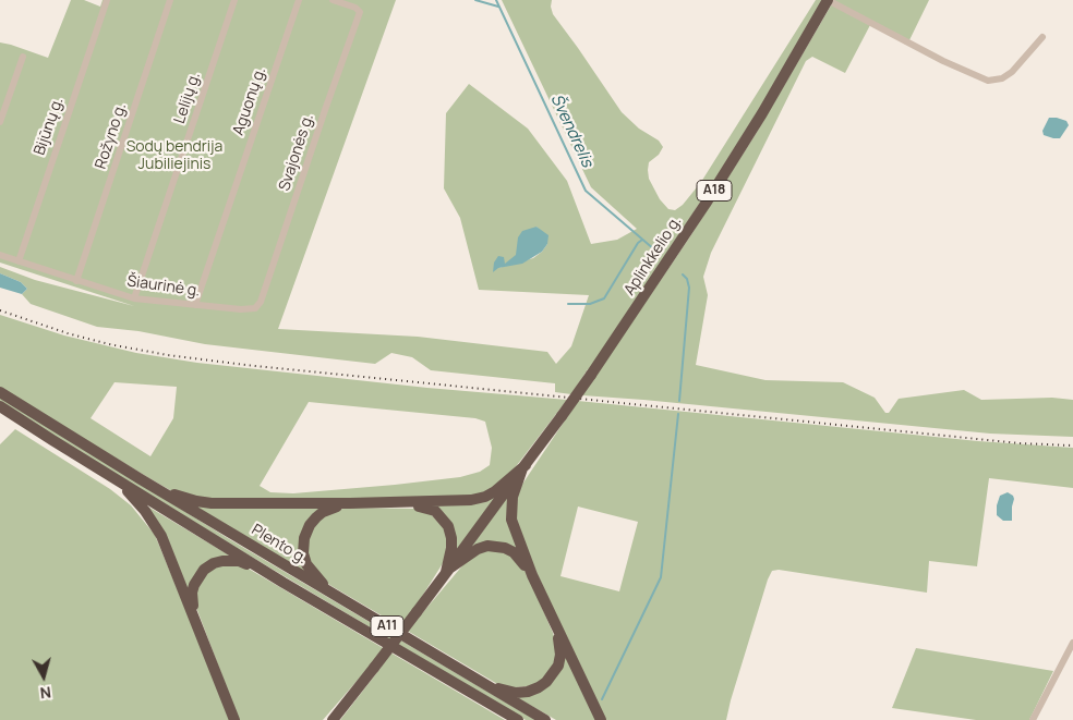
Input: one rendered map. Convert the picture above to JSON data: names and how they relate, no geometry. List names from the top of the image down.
{
  "streets": {
    "highway": [
      "A18",
      "Aplinkkelio g.",
      "Plento g.",
      "A11"
    ],
    "street": [
      "Lelijų g.",
      "Aguonų g.",
      "Bijūnų g.",
      "Rožyno g.",
      "Svajonės g.",
      "Šiaurinė g."
    ]
  },
  "crossings": [
    ["Lelijų g.", "Šiaurinė g."],
    ["Aguonų g.", "Šiaurinė g."],
    ["Bijūnų g.", "Šiaurinė g."],
    ["Rožyno g.", "Šiaurinė g."],
    ["Svajonės g.", "Šiaurinė g."]
  ],
  "water": ["Švendrelis"],
  "parks": ["Sodų bendrija Jubiliejinis"],
  "north": "bottom"
}
